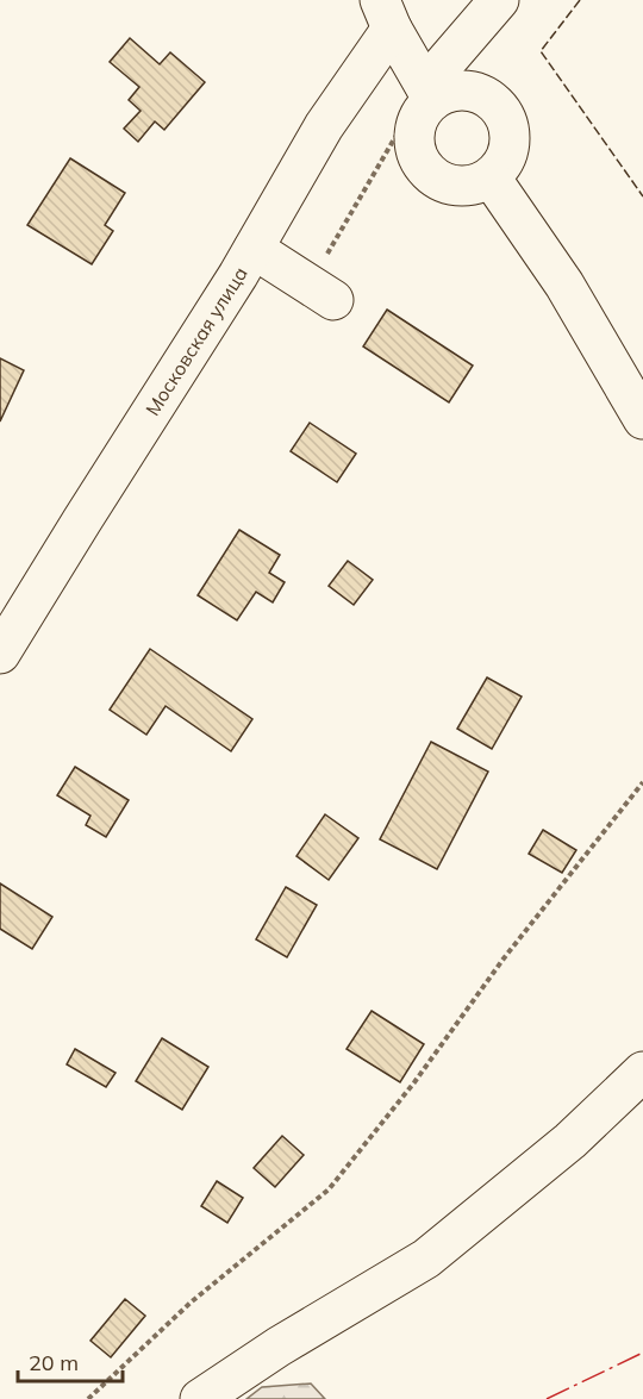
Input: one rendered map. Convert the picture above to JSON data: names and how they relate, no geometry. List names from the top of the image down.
{
  "streets": {
    "street": ["Московская улица"]
  },
  "scale_bar": "20 m"
}
